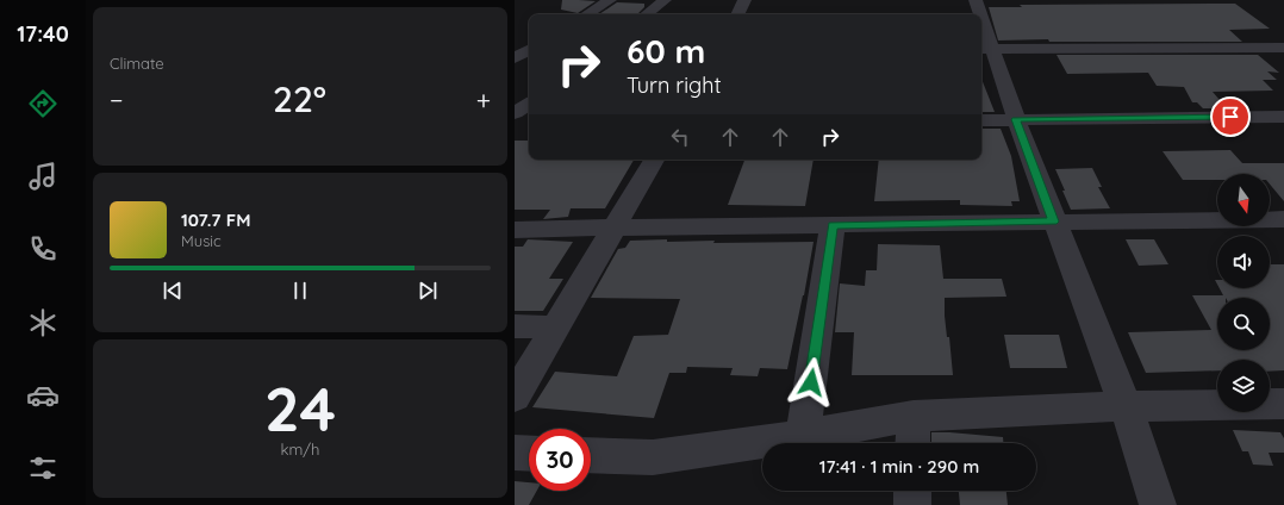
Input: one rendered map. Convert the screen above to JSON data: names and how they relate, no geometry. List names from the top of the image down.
{
  "north": "bottom",
  "page": {
    "tabs": "17:40",
    "tile": [
      "Climate",
      ["24", "km/h"]
    ],
    "turn": ["60 m", "Turn right"],
    "heat": ["−", "22°", "+"],
    "song": ["107.7 FM", "Music"],
    "limit": "30",
    "trip": "17:41 · 1 min · 290 m"
  }
}
